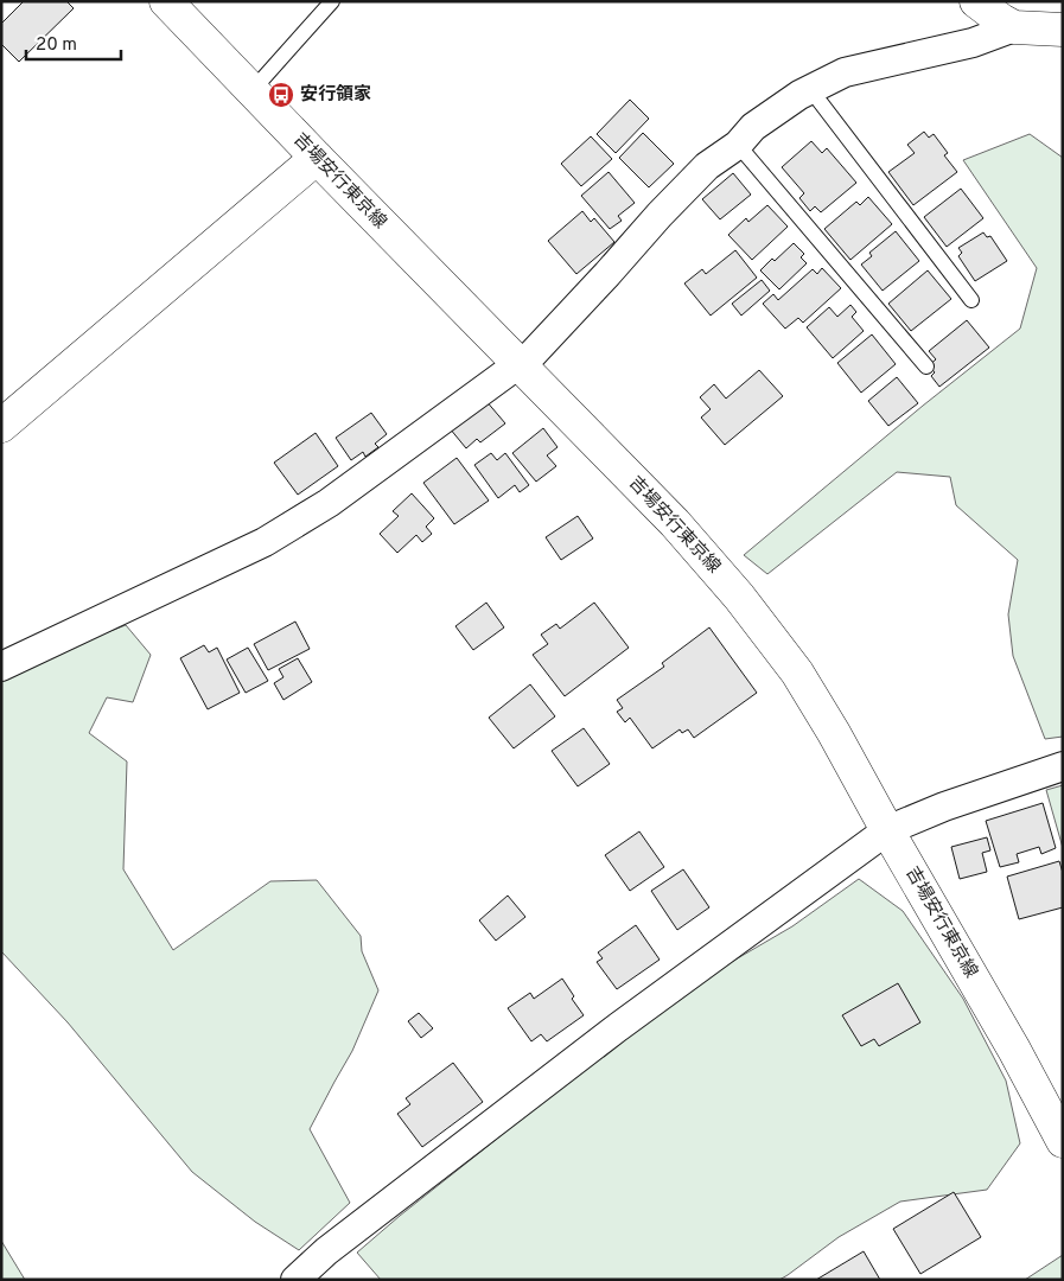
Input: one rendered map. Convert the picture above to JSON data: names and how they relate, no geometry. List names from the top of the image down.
{
  "streets": {
    "main road": ["吉場安行東京線"]
  },
  "places": {
    "bus stop": ["安行領家"]
  },
  "scale_bar": "20 m"
}
